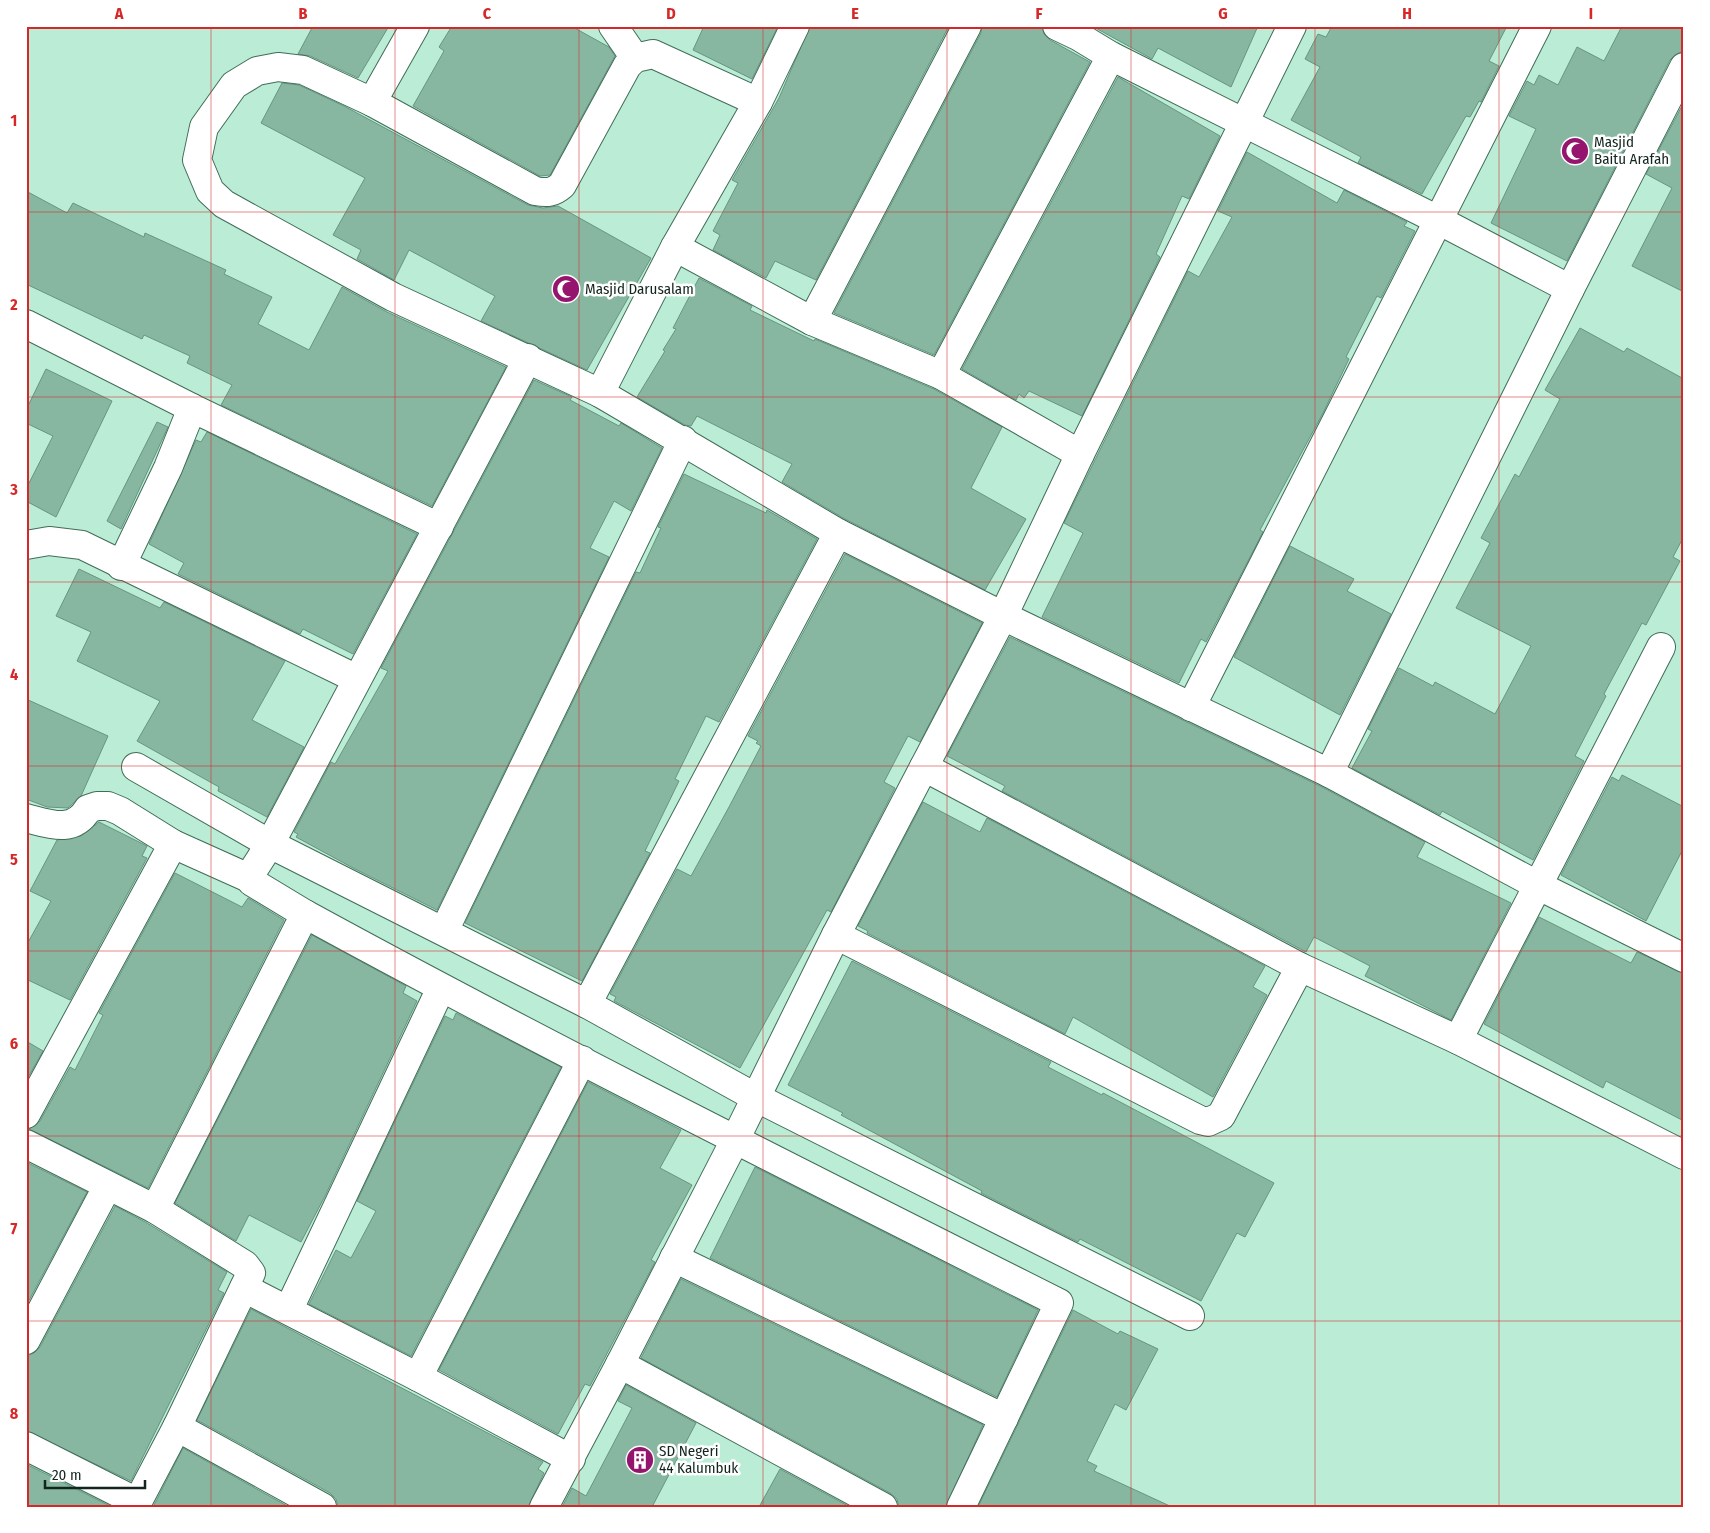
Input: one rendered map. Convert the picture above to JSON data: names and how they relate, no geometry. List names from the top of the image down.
{
  "places": {
    "mosque": ["Masjid Baitu Arafah", "Masjid Darusalam"],
    "building": ["SD Negeri 44 Kalumbuk"]
  },
  "scale_bar": "20 m",
  "grid": {
    "columns": [
      "A",
      "B",
      "C",
      "D",
      "E",
      "F",
      "G",
      "H",
      "I"
    ],
    "rows": [
      "1",
      "2",
      "3",
      "4",
      "5",
      "6",
      "7",
      "8"
    ]
  }
}
